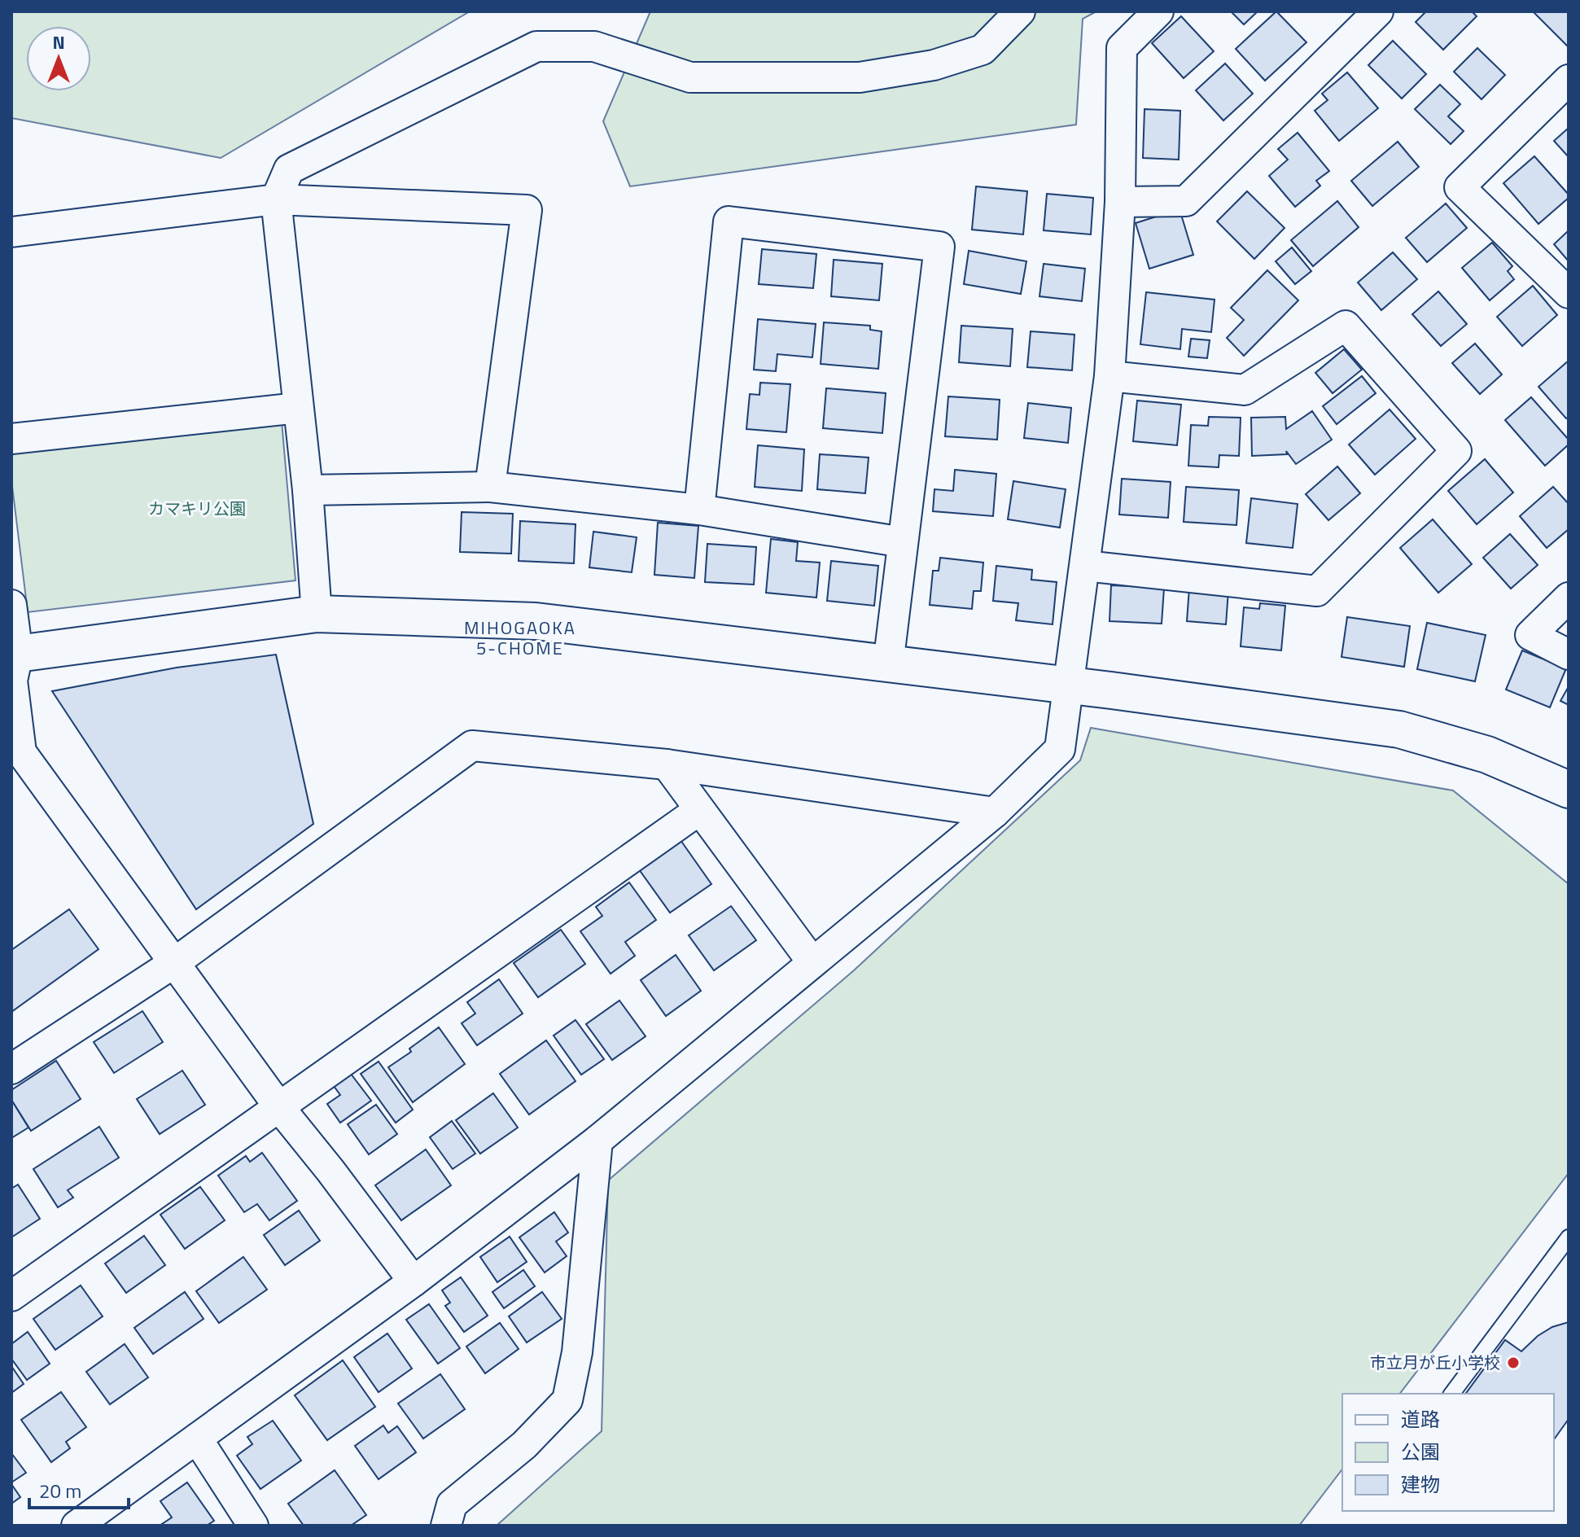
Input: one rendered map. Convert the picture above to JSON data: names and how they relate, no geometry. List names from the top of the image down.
{
  "districts": ["MIHOGAOKA 5-CHOME"],
  "parks": ["カマキリ公園"],
  "places": ["市立月が丘小学校"],
  "legend": ["道路", "公園", "建物"],
  "scale_bar": "20 m",
  "north": "top"
}
